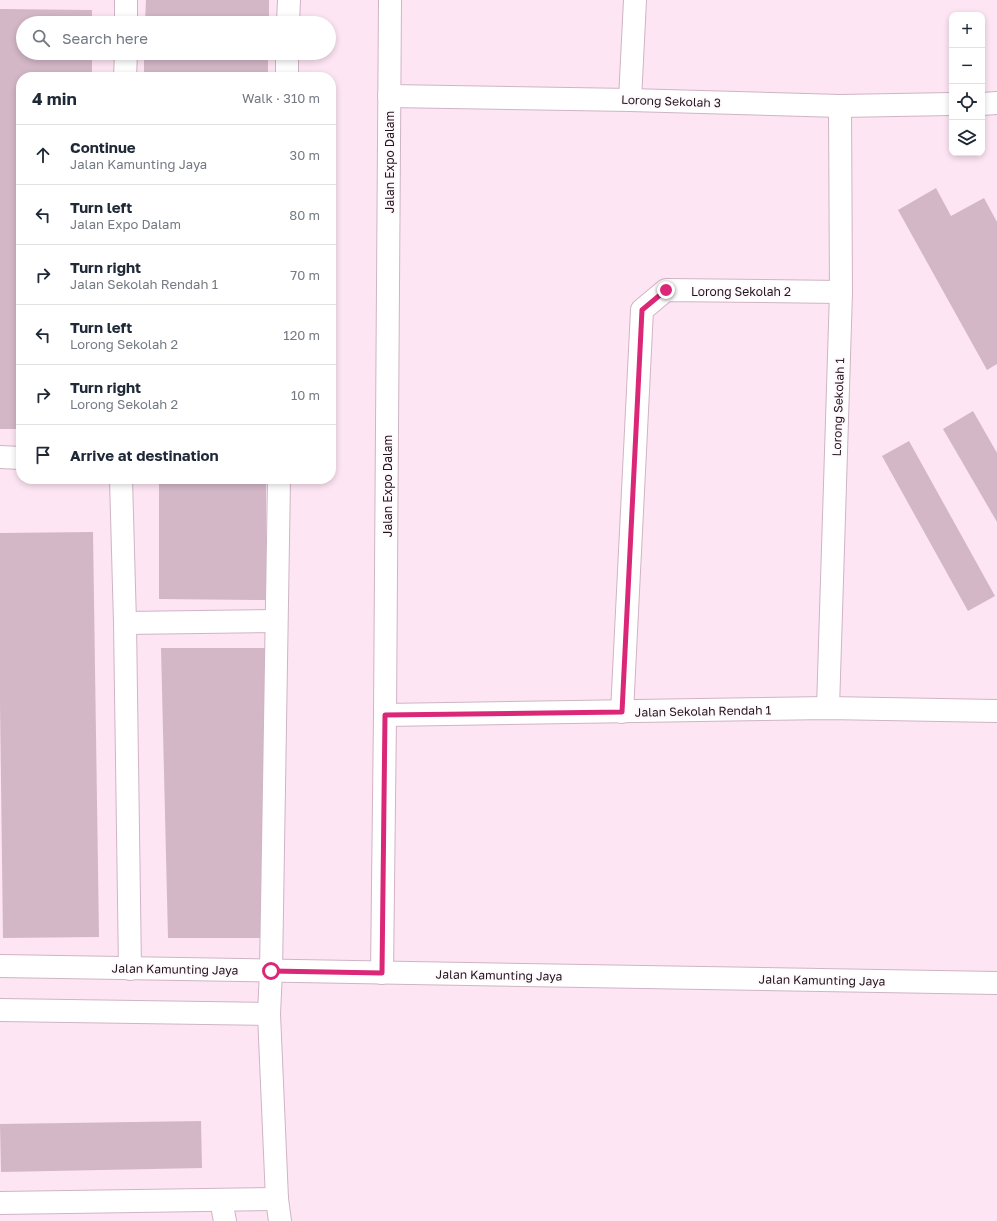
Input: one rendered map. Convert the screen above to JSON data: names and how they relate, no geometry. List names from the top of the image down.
{
  "streets": {
    "street": [
      "Lorong Sekolah 3",
      "Jalan Expo Dalam",
      "Lorong Sekolah 2",
      "Lorong Sekolah 1",
      "Jalan Sekolah Rendah 1",
      "Jalan Kamunting Jaya"
    ]
  },
  "crossings": [
    ["Lorong Sekolah 3", "Jalan Expo Dalam"],
    ["Lorong Sekolah 3", "Lorong Sekolah 1"],
    ["Jalan Expo Dalam", "Jalan Sekolah Rendah 1"],
    ["Jalan Expo Dalam", "Jalan Kamunting Jaya"],
    ["Lorong Sekolah 2", "Lorong Sekolah 1"],
    ["Lorong Sekolah 2", "Jalan Sekolah Rendah 1"],
    ["Lorong Sekolah 1", "Jalan Sekolah Rendah 1"]
  ],
  "page": {
    "map_buttons": ["+", "−"],
    "search": "Search here",
    "heading": ["4 min", "Walk · 310 m"],
    "list": [
      ["Continue", "Jalan Kamunting Jaya", "30 m"],
      ["Turn left", "Jalan Expo Dalam", "80 m"],
      ["Turn right", "Jalan Sekolah Rendah 1", "70 m"],
      ["Turn left", "Lorong Sekolah 2", "120 m"],
      ["Turn right", "Lorong Sekolah 2", "10 m"],
      "Arrive at destination"
    ]
  }
}
